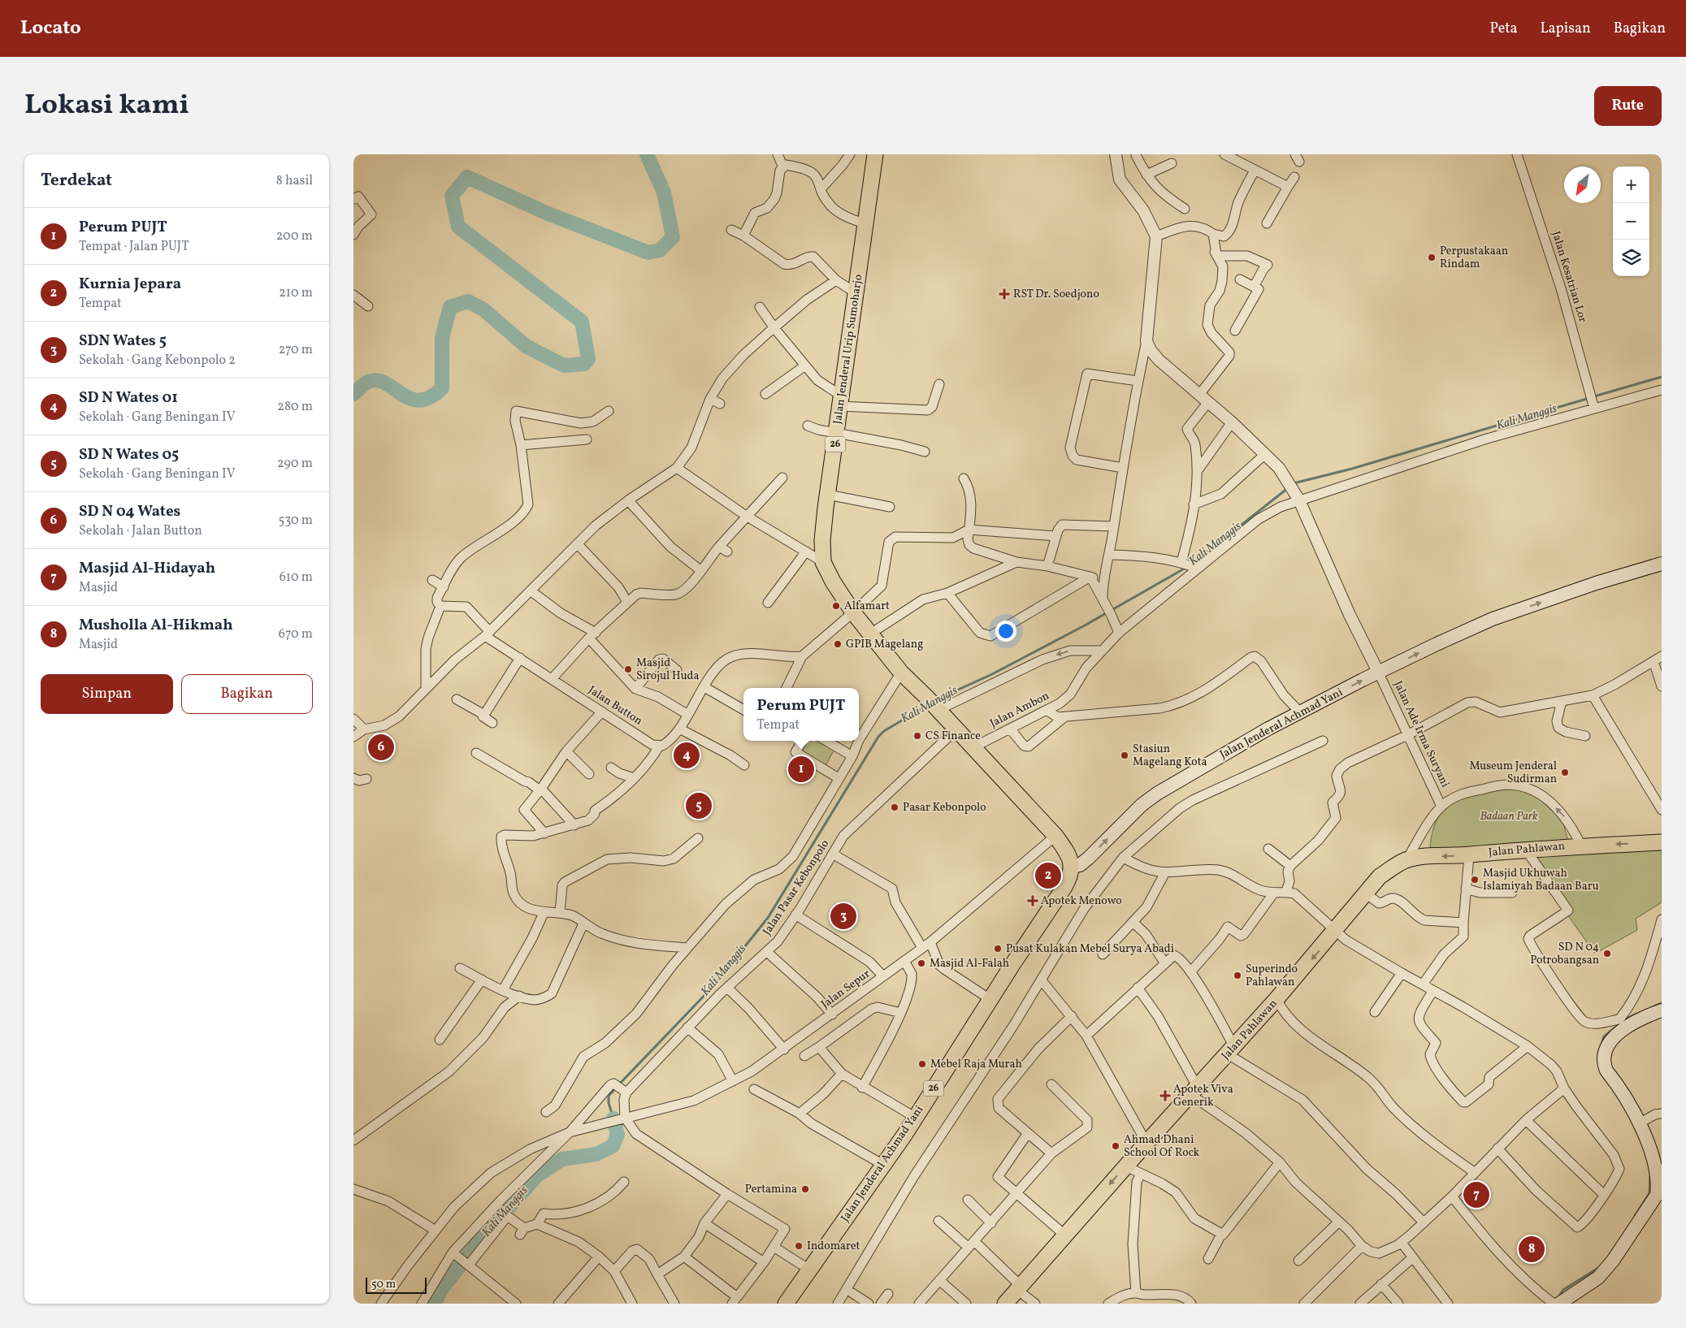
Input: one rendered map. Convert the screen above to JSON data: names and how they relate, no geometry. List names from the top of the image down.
{
  "streets": {
    "main road": [
      "Jalan Jenderal Urip Sumoharjo",
      "26",
      "Jalan Jenderal Achmad Yani",
      "Jalan Pahlawan"
    ],
    "street": [
      "Jalan Kesatrian Lor",
      "Jalan Button",
      "Jalan Ambon",
      "Jalan Ade Irma Suryani",
      "Jalan Pasar Kebonpolo",
      "Jalan Sepur"
    ]
  },
  "crossings": [
    ["Jalan Kesatrian Lor", "Jalan Ambon"],
    ["Jalan Jenderal Urip Sumoharjo", "Jalan Ambon"],
    ["Jalan Jenderal Urip Sumoharjo", "Jalan Jenderal Achmad Yani"],
    ["Jalan Jenderal Urip Sumoharjo", "Jalan Pasar Kebonpolo"],
    ["Jalan Jenderal Urip Sumoharjo", "Jalan Sepur"],
    ["Jalan Jenderal Achmad Yani", "Jalan Ade Irma Suryani"],
    ["Jalan Ade Irma Suryani", "Jalan Pahlawan"],
    ["Jalan Pasar Kebonpolo", "Jalan Sepur"]
  ],
  "one_way": ["Jalan Jenderal Achmad Yani", "Jalan Ade Irma Suryani"],
  "water": ["Kali Manggis"],
  "parks": ["Badaan Park"],
  "places": {
    "other": [
      "Perpustakaan Rindam",
      "Alfamart",
      "GPIB Magelang",
      "Masjid Sirojul Huda",
      "CS Finance",
      "Stasiun Magelang Kota",
      "Museum Jenderal Sudirman",
      "Pasar Kebonpolo",
      "Masjid Ukhuwah Islamiyah Badaan Baru",
      "Pusat Kulakan Mebel Surya Abadi",
      "SD N 04 Potrobangsan",
      "Masjid Al-Falah",
      "Superindo Pahlawan",
      "Mebel Raja Murah",
      "Ahmad Dhani School Of Rock",
      "Pertamina",
      "Indomaret"
    ],
    "health": ["RST Dr. Soedjono", "Apotek Menowo", "Apotek Viva Generik"]
  },
  "scale_bar": "50 m",
  "north": "bottom left",
  "page": {
    "header": "Locato",
    "nav": ["Peta", "Lapisan", "Bagikan"],
    "title": "Lokasi kami",
    "buttons": [
      "Rute",
      ["Simpan", "Bagikan"]
    ],
    "heading": ["Terdekat", "8 hasil"],
    "map_buttons": ["+", "−"],
    "list": [
      {
        "mark": "1",
        "name": "Perum PUJT",
        "note": "Tempat · Jalan PUJT",
        "value": "200 m"
      },
      {
        "mark": "2",
        "name": "Kurnia Jepara",
        "note": "Tempat",
        "value": "210 m"
      },
      {
        "mark": "3",
        "name": "SDN Wates 5",
        "note": "Sekolah · Gang Kebonpolo 2",
        "value": "270 m"
      },
      {
        "mark": "4",
        "name": "SD N Wates 01",
        "note": "Sekolah · Gang Beningan IV",
        "value": "280 m"
      },
      {
        "mark": "5",
        "name": "SD N Wates 05",
        "note": "Sekolah · Gang Beningan IV",
        "value": "290 m"
      },
      {
        "mark": "6",
        "name": "SD N 04 Wates",
        "note": "Sekolah · Jalan Button",
        "value": "530 m"
      },
      {
        "mark": "7",
        "name": "Masjid Al-Hidayah",
        "note": "Masjid",
        "value": "610 m"
      },
      {
        "mark": "8",
        "name": "Musholla Al-Hikmah",
        "note": "Masjid",
        "value": "670 m"
      }
    ],
    "popup": ["Perum PUJT", "Tempat"],
    "pins": [
      "6",
      "4",
      "1",
      "5",
      "2",
      "3",
      "7",
      "8"
    ],
    "scale": "50 m"
  }
}
